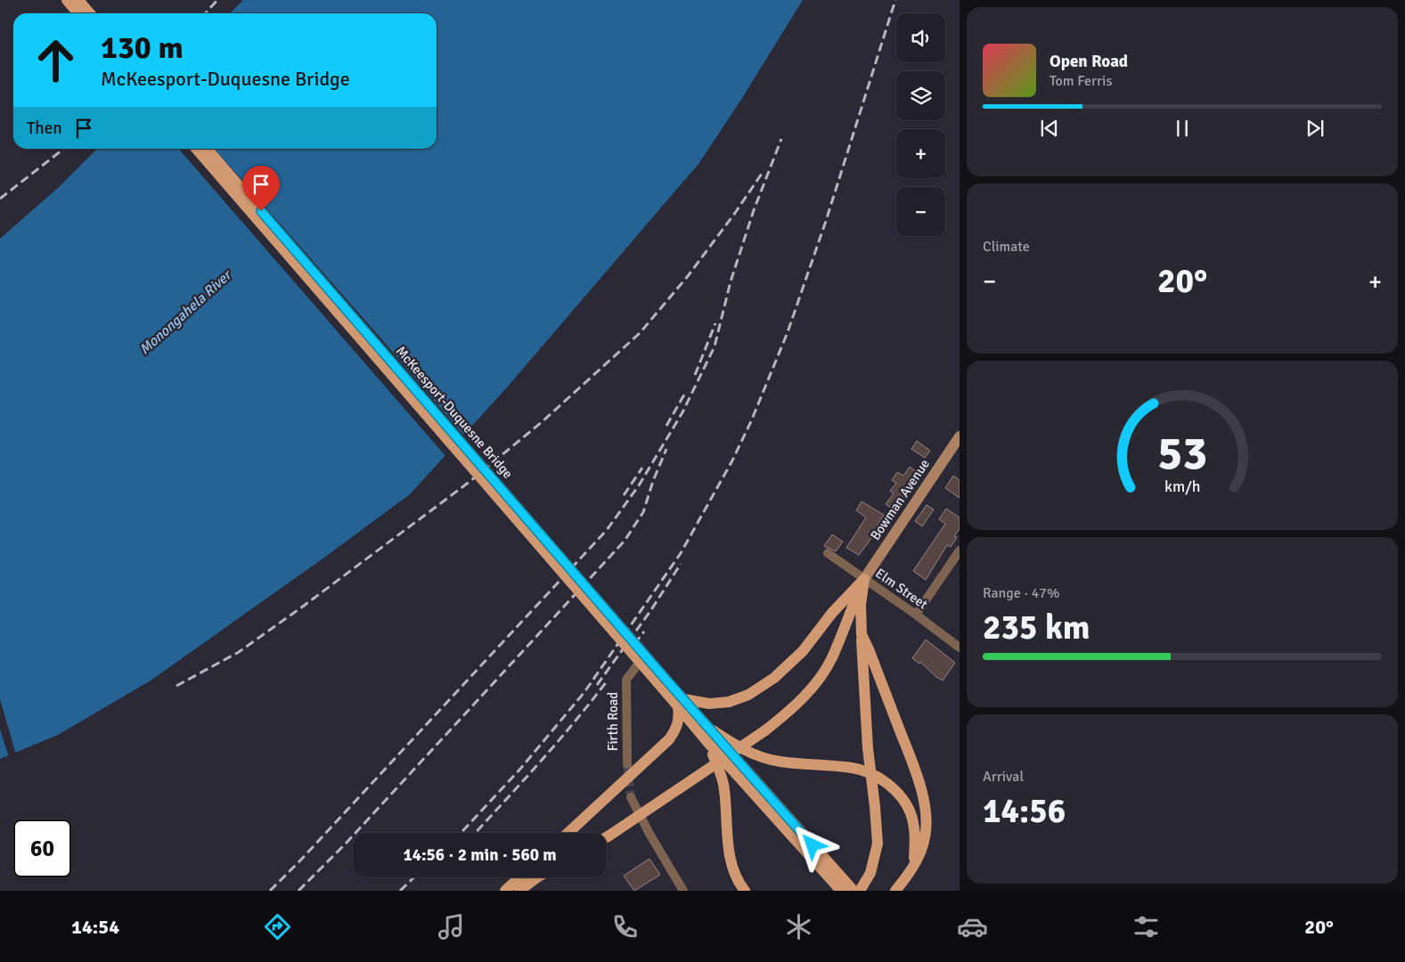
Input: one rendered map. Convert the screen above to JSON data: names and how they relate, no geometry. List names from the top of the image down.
{
  "streets": {
    "main road": ["McKeesport-Duquesne Bridge", "Bowman Avenue"],
    "street": ["Elm Street", "Firth Road"]
  },
  "crossings": [
    ["Bowman Avenue", "Elm Street"]
  ],
  "water": ["Monongahela River"],
  "page": {
    "map_buttons": ["+", "−"],
    "turn": ["130 m", "McKeesport-Duquesne Bridge"],
    "song": ["Open Road", "Tom Ferris"],
    "then": "Then",
    "tile": [
      "Climate",
      ["Range · 47%", "235 km"],
      ["Arrival", "14:56"]
    ],
    "heat": ["−", "20°", "+"],
    "limit": "60",
    "trip": "14:56 · 2 min · 560 m",
    "tabs": ["14:54", "20°"],
    "gauge": ["53", "km/h"]
  }
}
